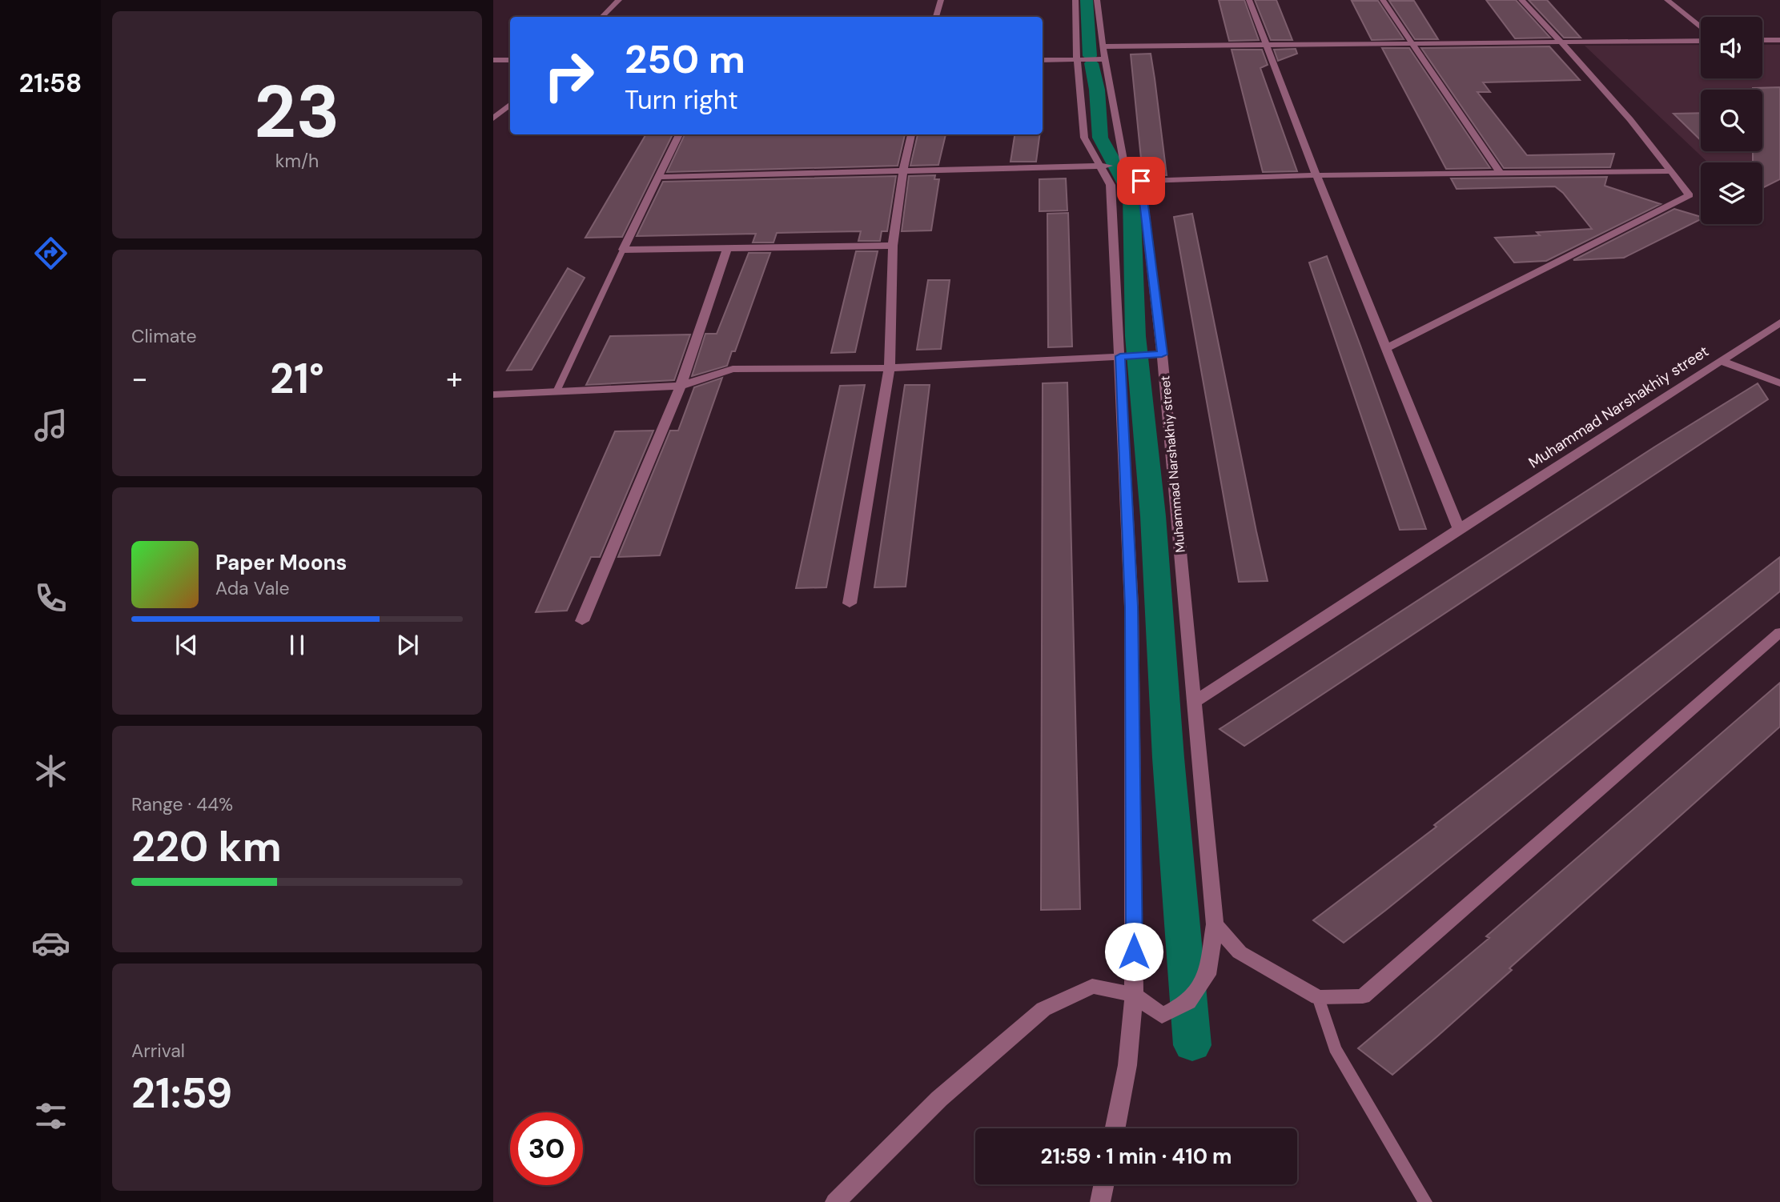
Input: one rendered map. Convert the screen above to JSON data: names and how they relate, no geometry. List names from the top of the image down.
{
  "streets": {
    "street": ["Muhammad Narshakhiy street"]
  },
  "page": {
    "tabs": "21:58",
    "tile": [
      ["23", "km/h"],
      "Climate",
      ["Range · 44%", "220 km"],
      ["Arrival", "21:59"]
    ],
    "turn": ["250 m", "Turn right"],
    "heat": ["−", "21°", "+"],
    "song": ["Paper Moons", "Ada Vale"],
    "limit": "30",
    "trip": "21:59 · 1 min · 410 m"
  }
}
